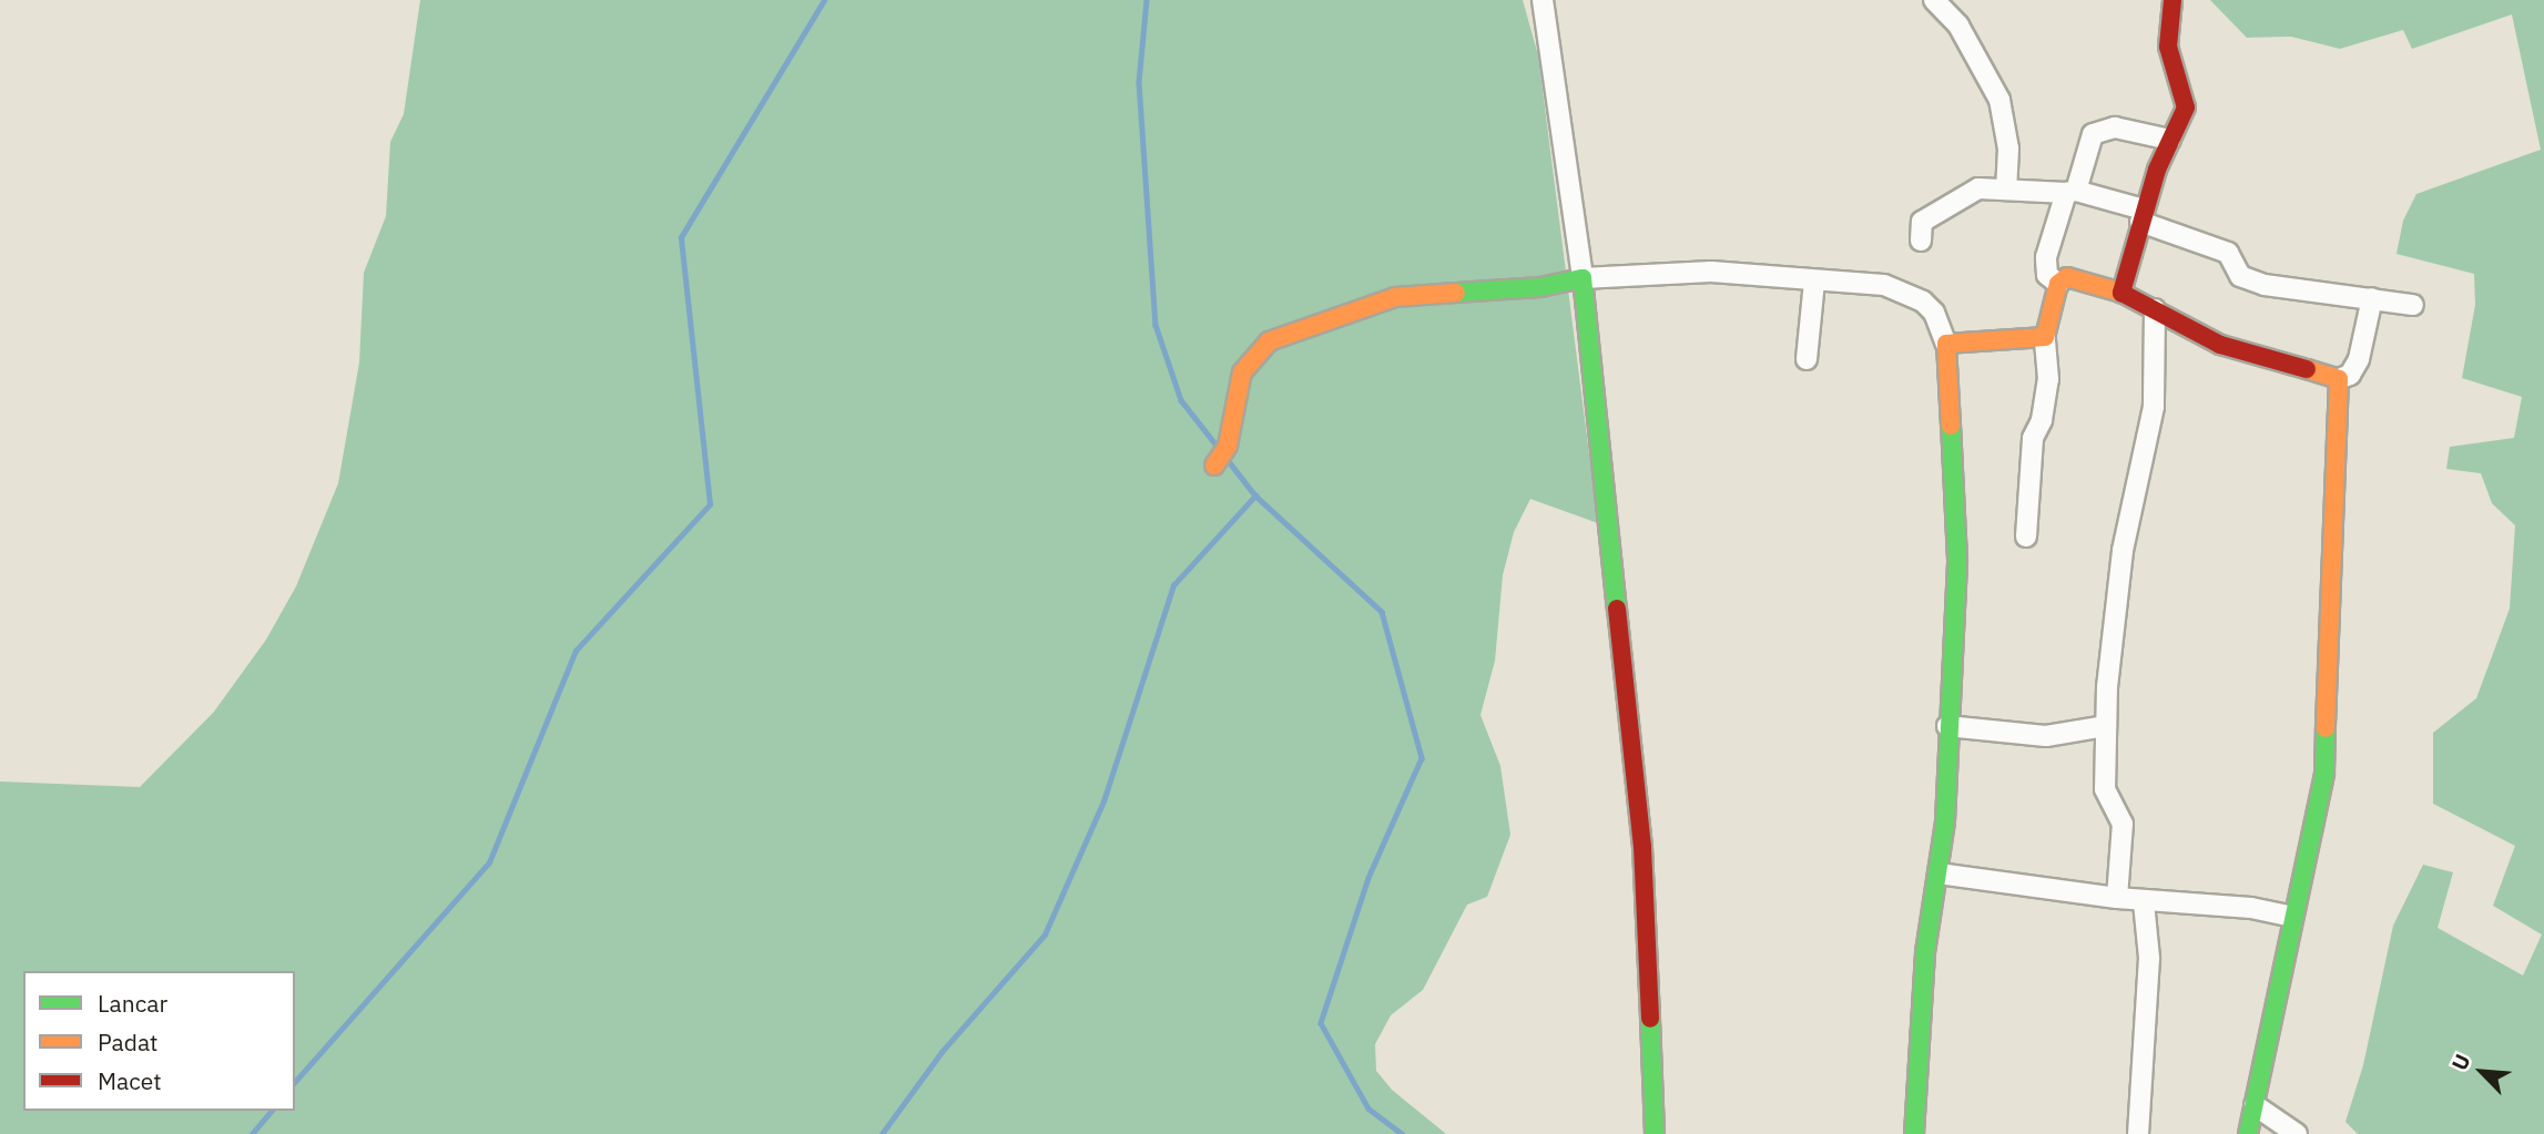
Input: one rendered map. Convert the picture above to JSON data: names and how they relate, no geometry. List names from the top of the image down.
{
  "legend": ["Lancar", "Padat", "Macet"],
  "north": "top left"
}
